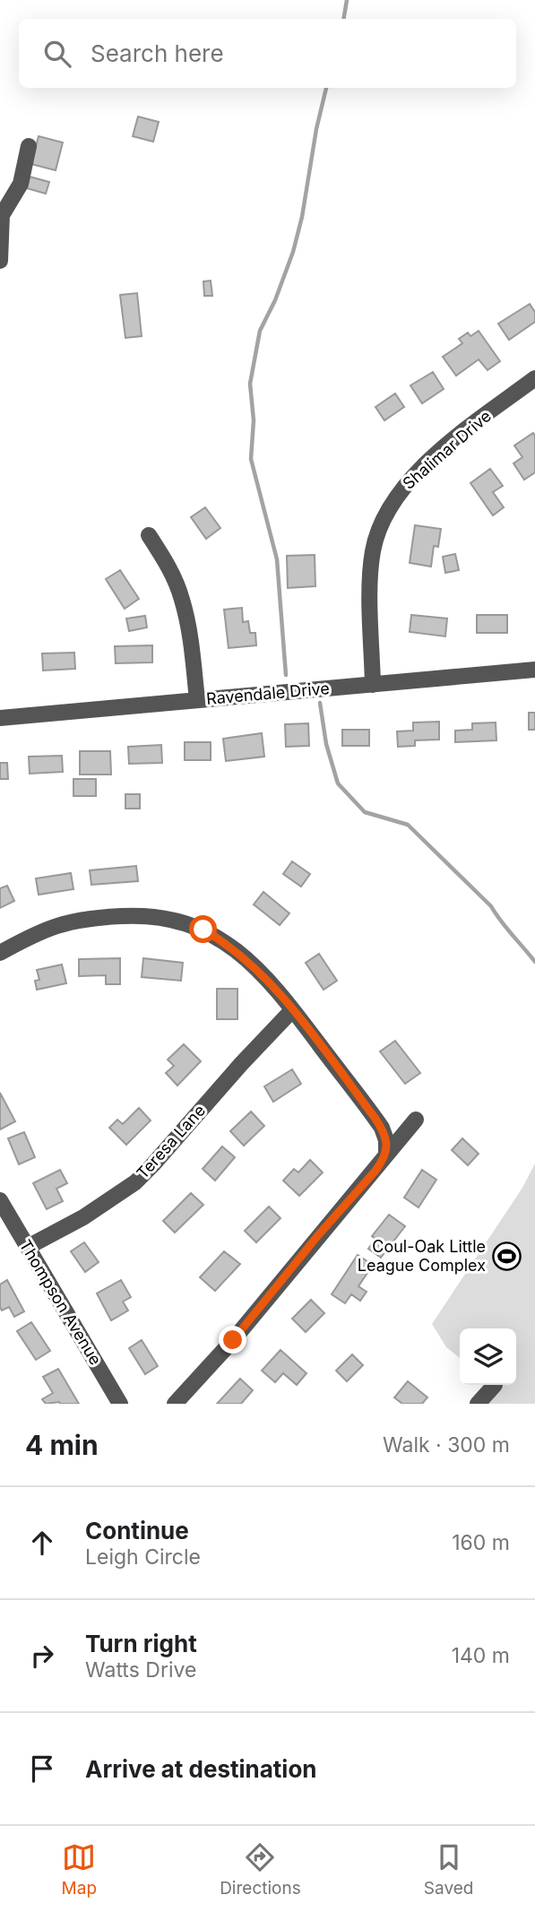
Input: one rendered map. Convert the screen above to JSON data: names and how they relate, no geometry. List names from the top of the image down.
{
  "streets": {
    "street": [
      "Shalimar Drive",
      "Ravendale Drive",
      "Teresa Lane",
      "Thompson Avenue"
    ]
  },
  "crossings": [
    ["Shalimar Drive", "Ravendale Drive"],
    ["Teresa Lane", "Thompson Avenue"]
  ],
  "places": {
    "sports": ["Coul-Oak Little League Complex"]
  },
  "page": {
    "search": "Search here",
    "heading": ["4 min", "Walk · 300 m"],
    "list": [
      ["Continue", "Leigh Circle", "160 m"],
      ["Turn right", "Watts Drive", "140 m"],
      "Arrive at destination"
    ],
    "nav": ["Map", "Directions", "Saved"]
  }
}
